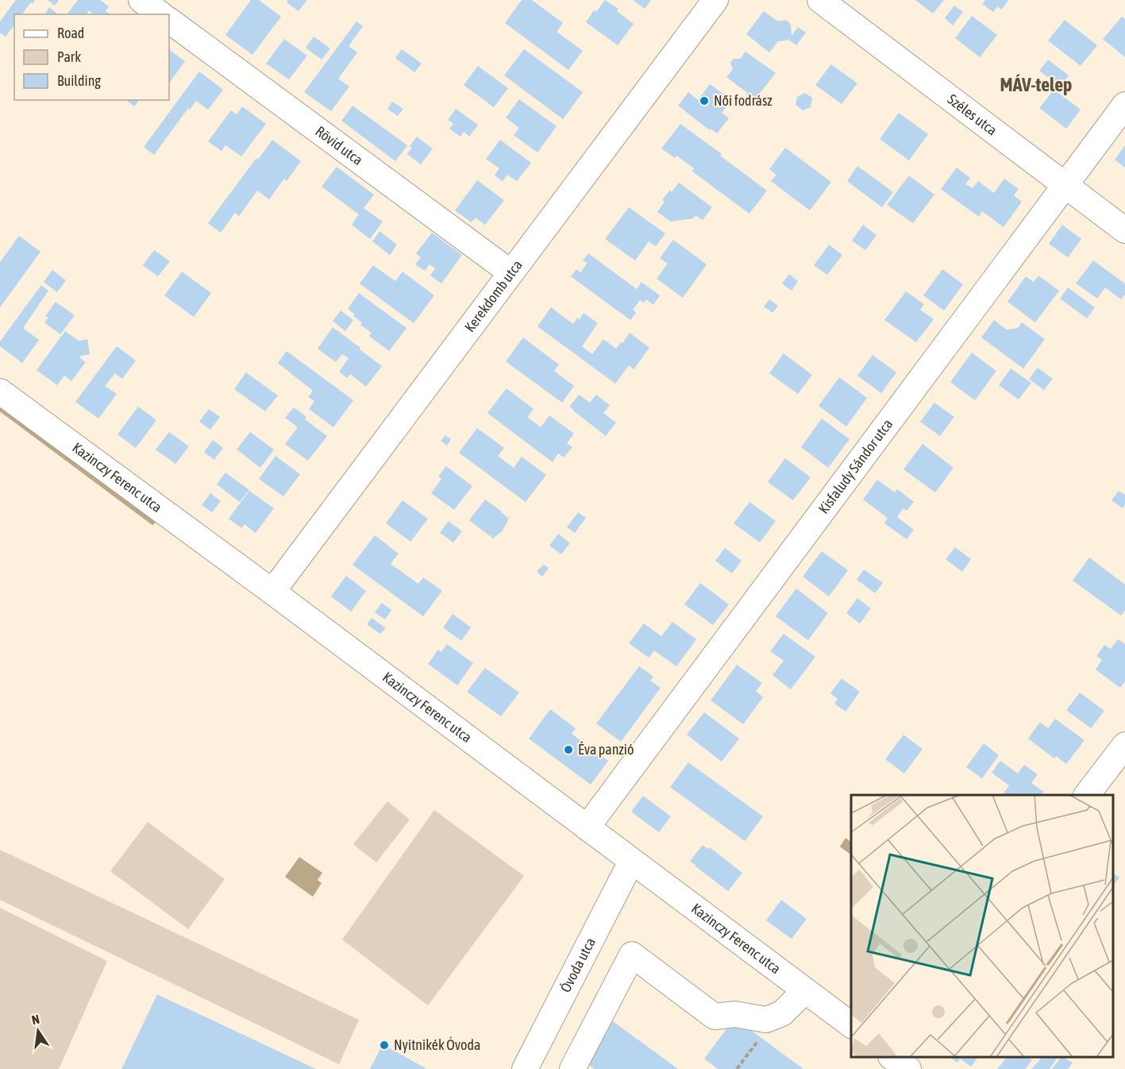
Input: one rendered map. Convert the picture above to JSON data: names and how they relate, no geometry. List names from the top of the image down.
{
  "streets": {
    "street": [
      "Széles utca",
      "Rövid utca",
      "Kerekdomb utca",
      "Kisfaludy Sándor utca",
      "Kazinczy Ferenc utca",
      "Óvoda utca"
    ]
  },
  "crossings": [
    ["Széles utca", "Kisfaludy Sándor utca"],
    ["Rövid utca", "Kerekdomb utca"],
    ["Kerekdomb utca", "Kazinczy Ferenc utca"],
    ["Kisfaludy Sándor utca", "Kazinczy Ferenc utca"],
    ["Kazinczy Ferenc utca", "Óvoda utca"]
  ],
  "districts": ["MÁV-telep"],
  "places": ["Női fodrász", "Éva panzió", "Nyitnikék Óvoda"],
  "legend": ["Road", "Park", "Building"],
  "north": "top"
}
